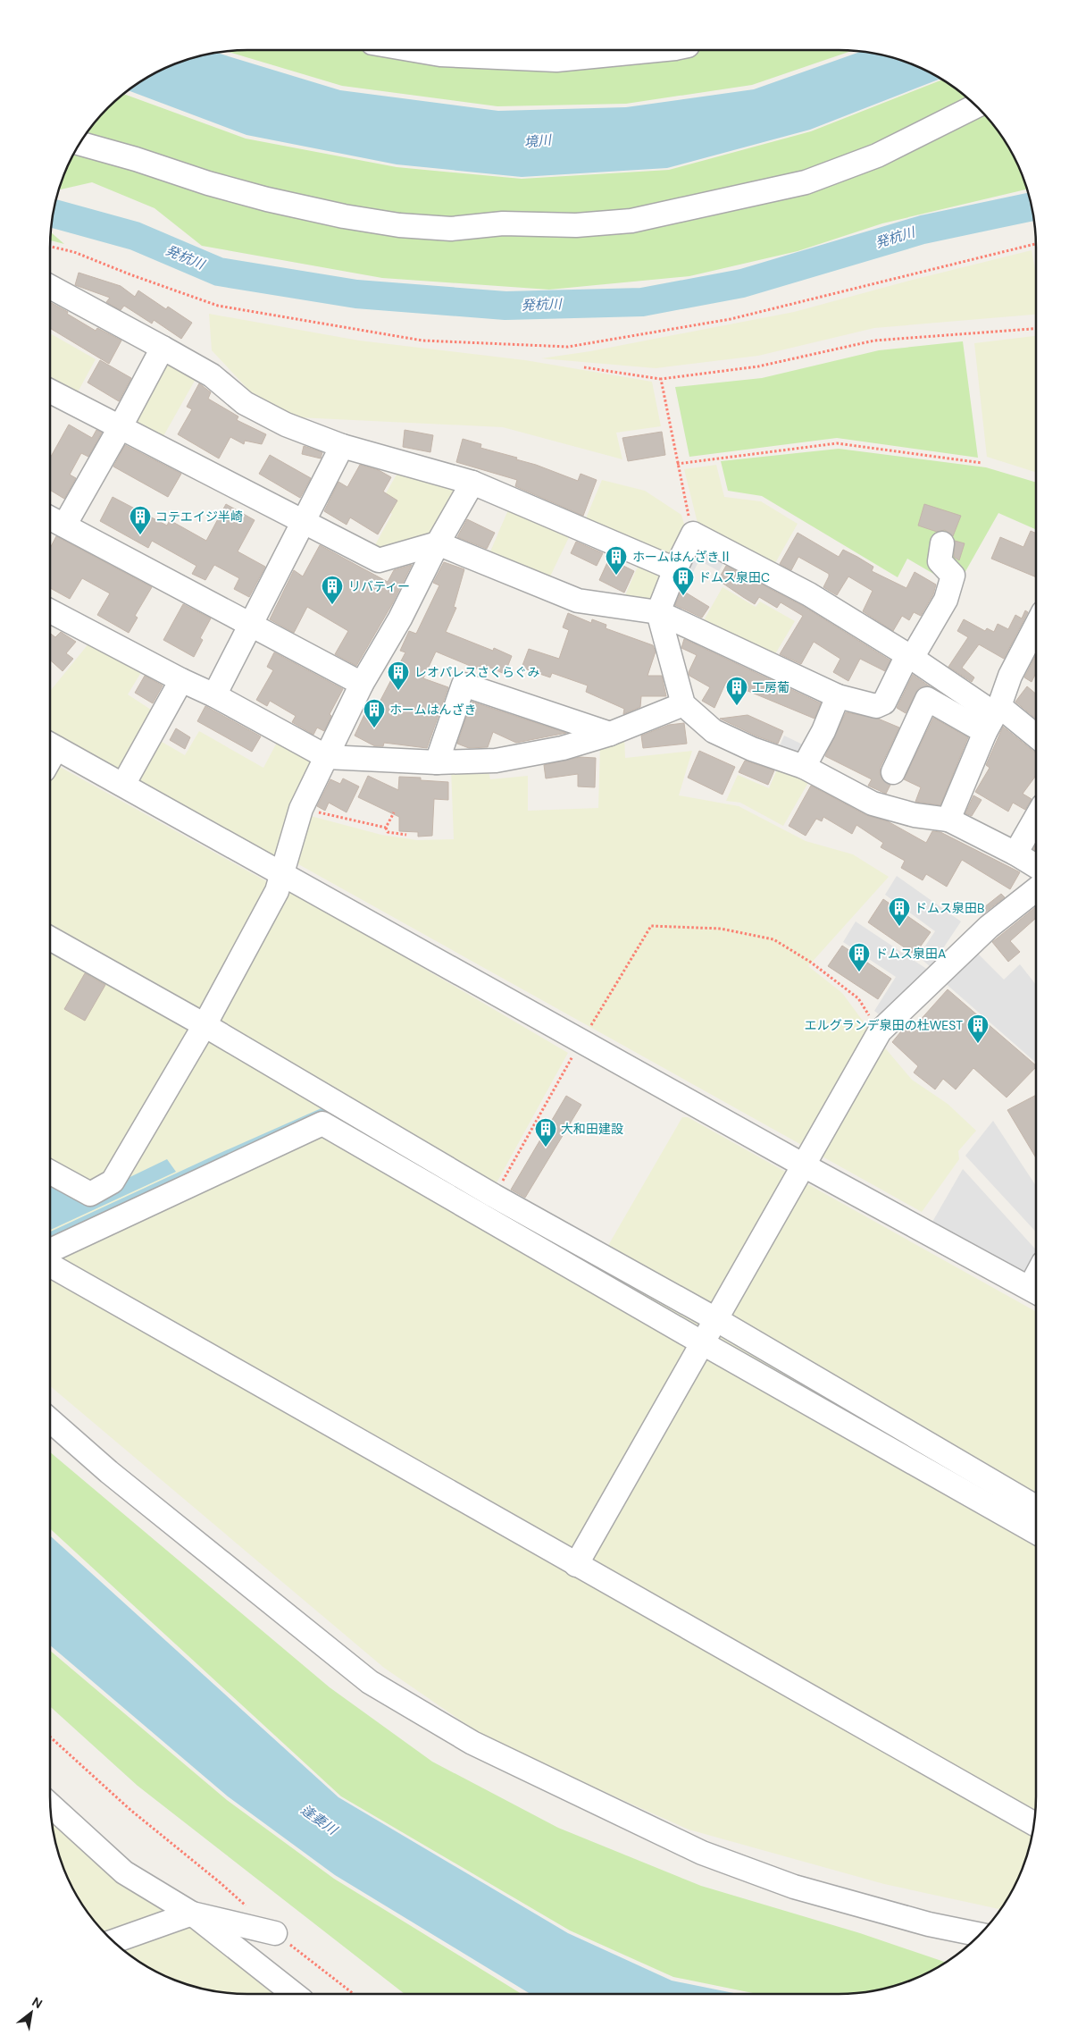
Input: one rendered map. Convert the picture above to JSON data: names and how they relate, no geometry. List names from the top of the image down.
{
  "water": ["境川", "発杭川", "逢妻川"],
  "places": {
    "building": [
      "コテエイジ半崎",
      "ホームはんざきⅡ",
      "ドムス泉田C",
      "リバティー",
      "レオパレスさくらぐみ",
      "工房葡",
      "ホームはんざき",
      "ドムス泉田B",
      "ドムス泉田A",
      "エルグランデ泉田の杜WEST",
      "大和田建設"
    ]
  },
  "north": "top right"
}
